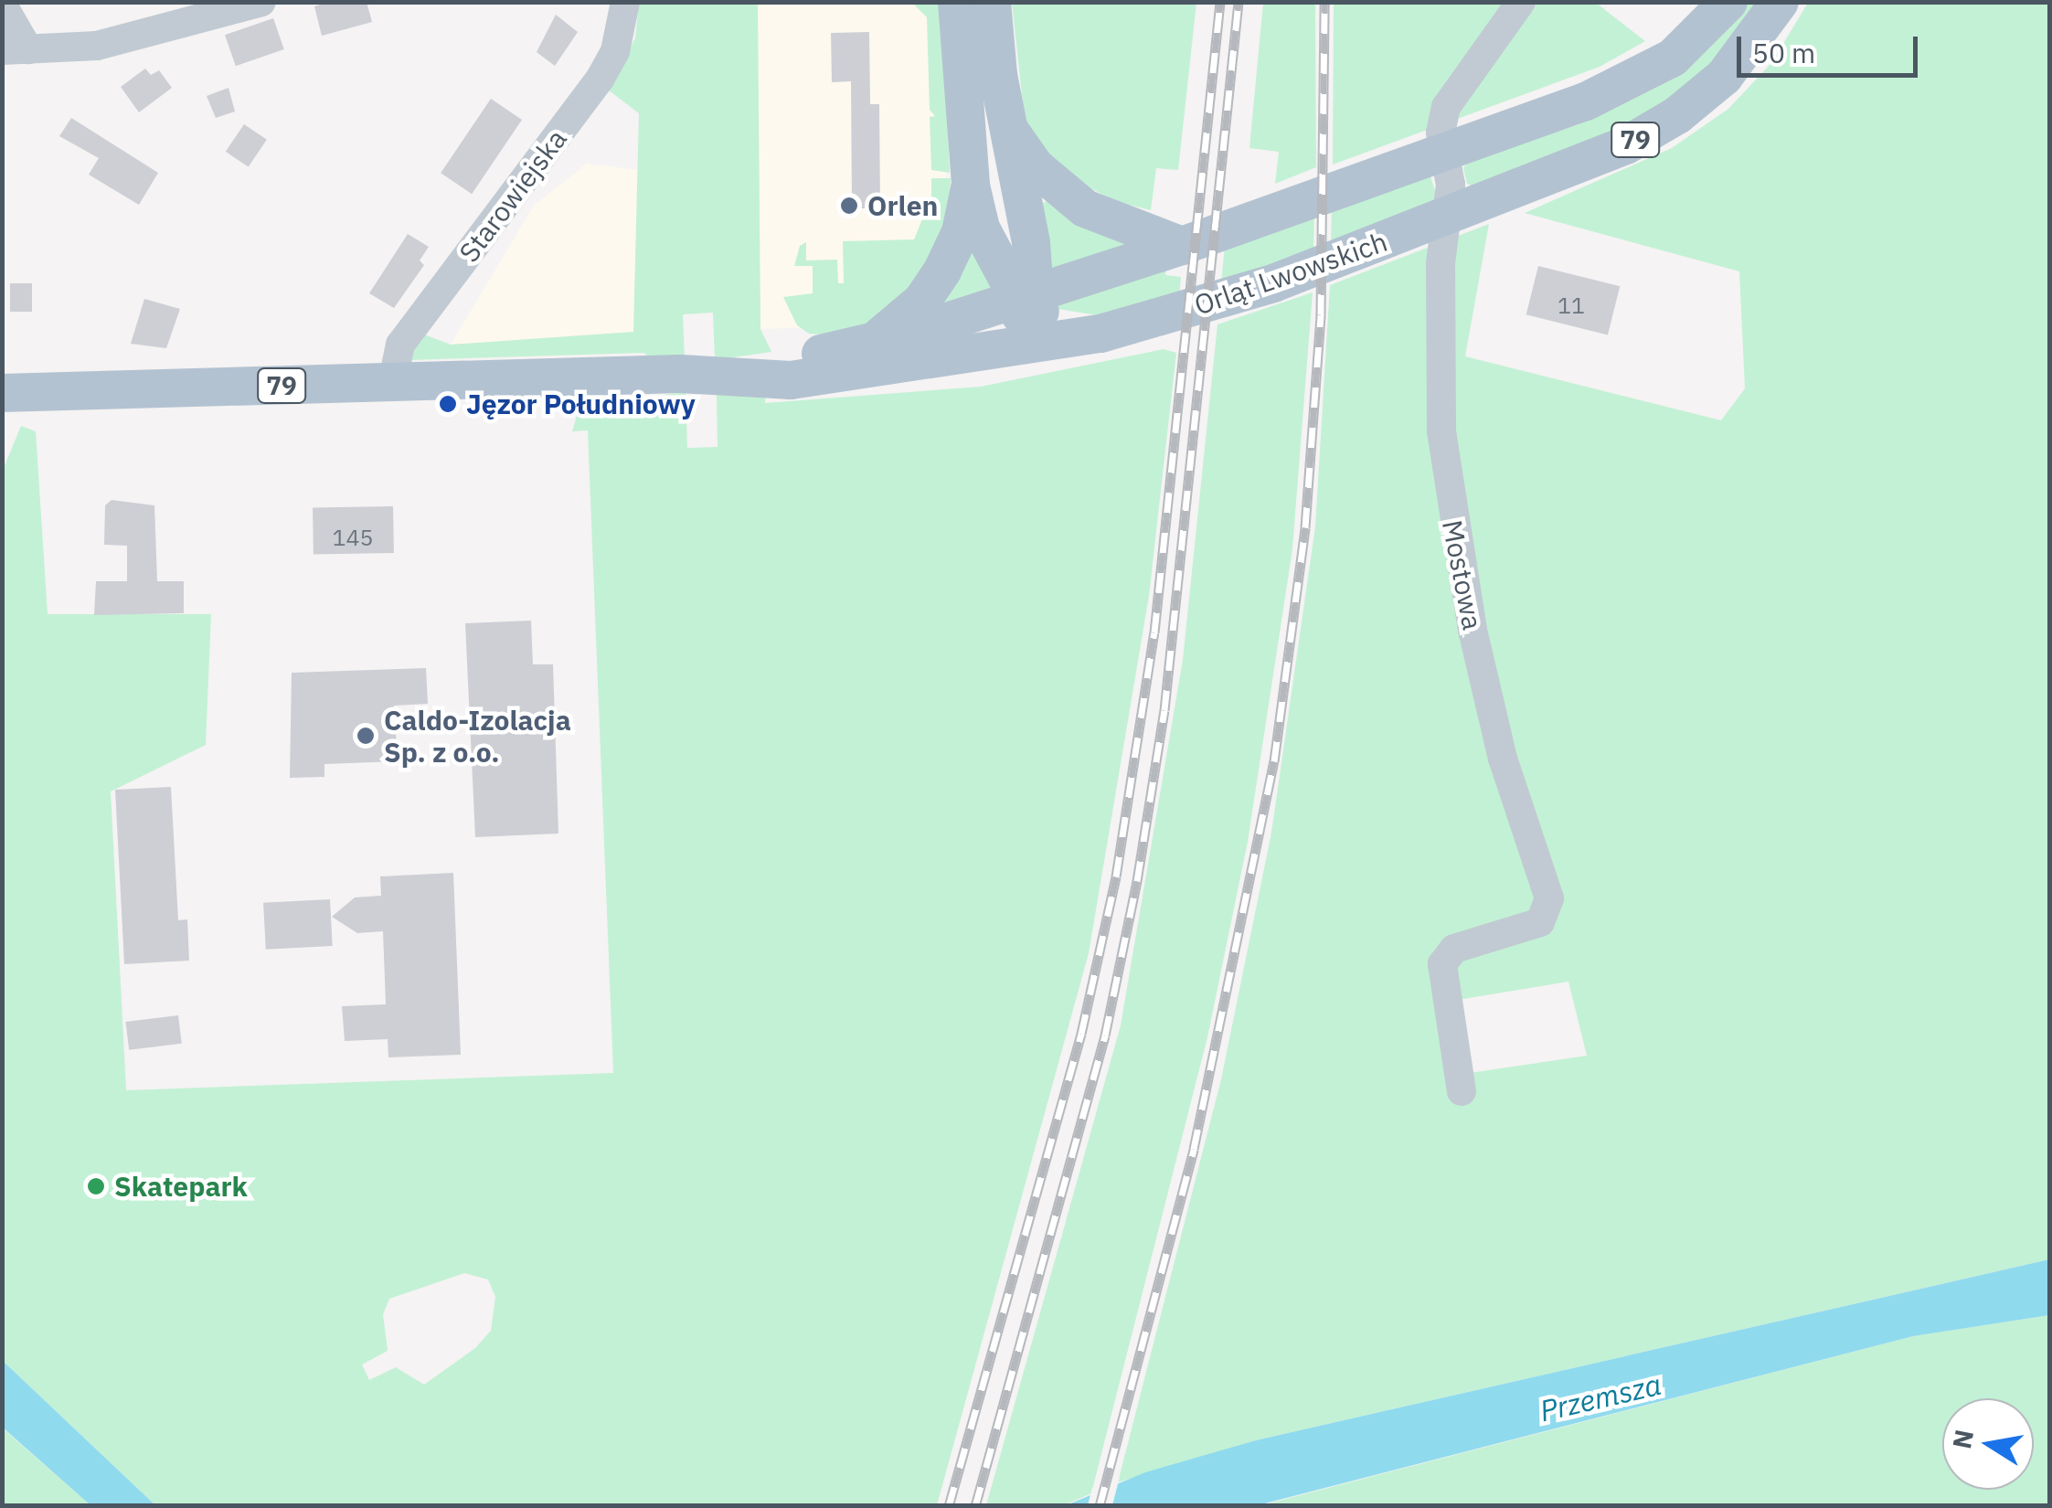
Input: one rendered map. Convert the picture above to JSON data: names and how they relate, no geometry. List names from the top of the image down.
{
  "streets": {
    "main road": ["79", "Orląt Lwowskich"],
    "street": ["Starowiejska", "Mostowa"]
  },
  "crossings": [
    ["Starowiejska", "Orląt Lwowskich"],
    ["Orląt Lwowskich", "Mostowa"]
  ],
  "water": ["Przemsza"],
  "places": [
    "Orlen",
    "Jęzor Południowy",
    "Caldo-Izolacja Sp. z o.o.",
    "Skatepark"
  ],
  "house_numbers": ["11", "145"],
  "scale_bar": "50 m",
  "north": "left"
}
